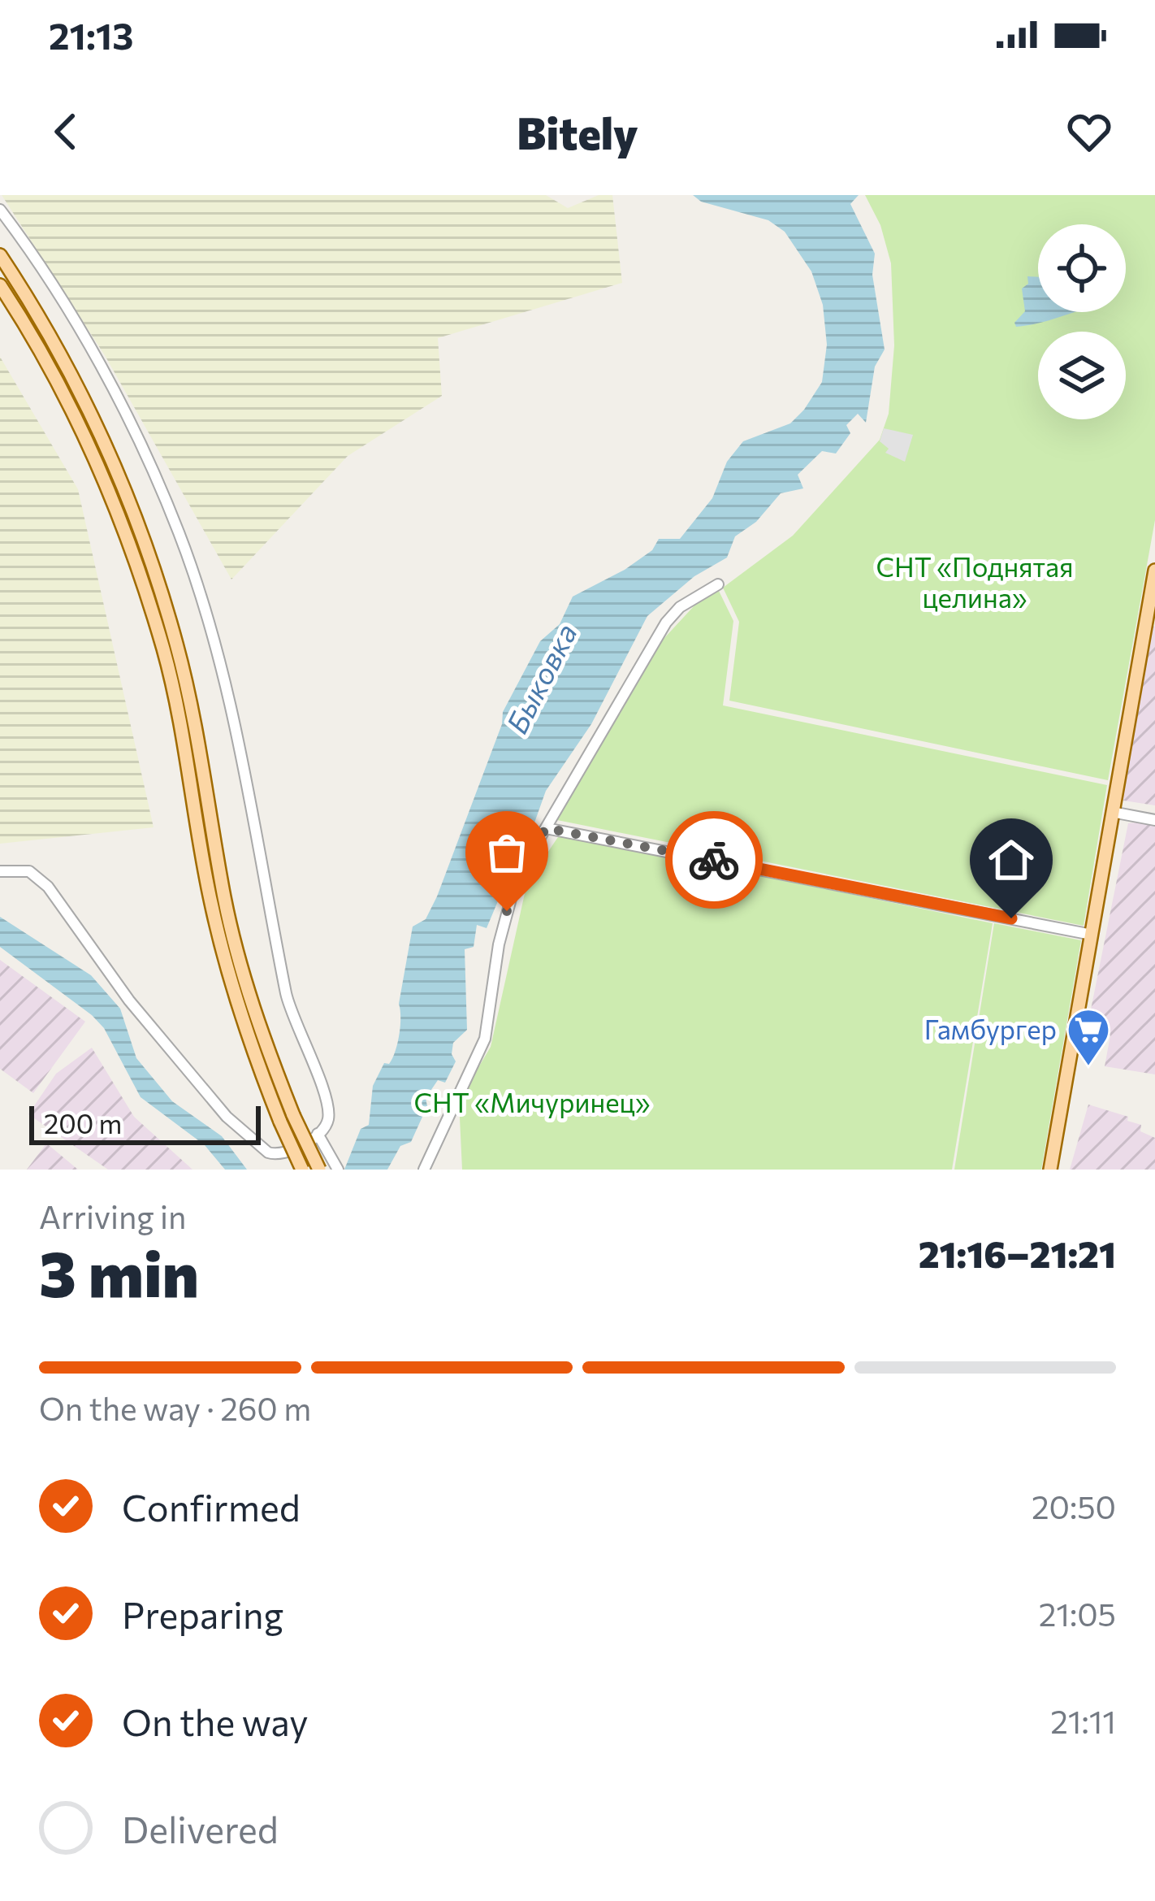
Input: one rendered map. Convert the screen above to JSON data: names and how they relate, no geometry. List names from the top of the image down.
{
  "water": ["Быковка"],
  "parks": ["СНТ «Поднятая целина»", "СНТ «Мичуринец»"],
  "places": {
    "supermarket": ["Гамбургер"]
  },
  "scale_bar": "200 m",
  "page": {
    "status": "21:13",
    "header": "Bitely",
    "scale": "200 m",
    "heading": ["3 min", "Arriving in", "21:16–21:21"],
    "bar": "On the way · 260 m",
    "list": [
      ["Confirmed", "20:50"],
      ["Preparing", "21:05"],
      ["On the way", "21:11"],
      "Delivered"
    ]
  }
}
